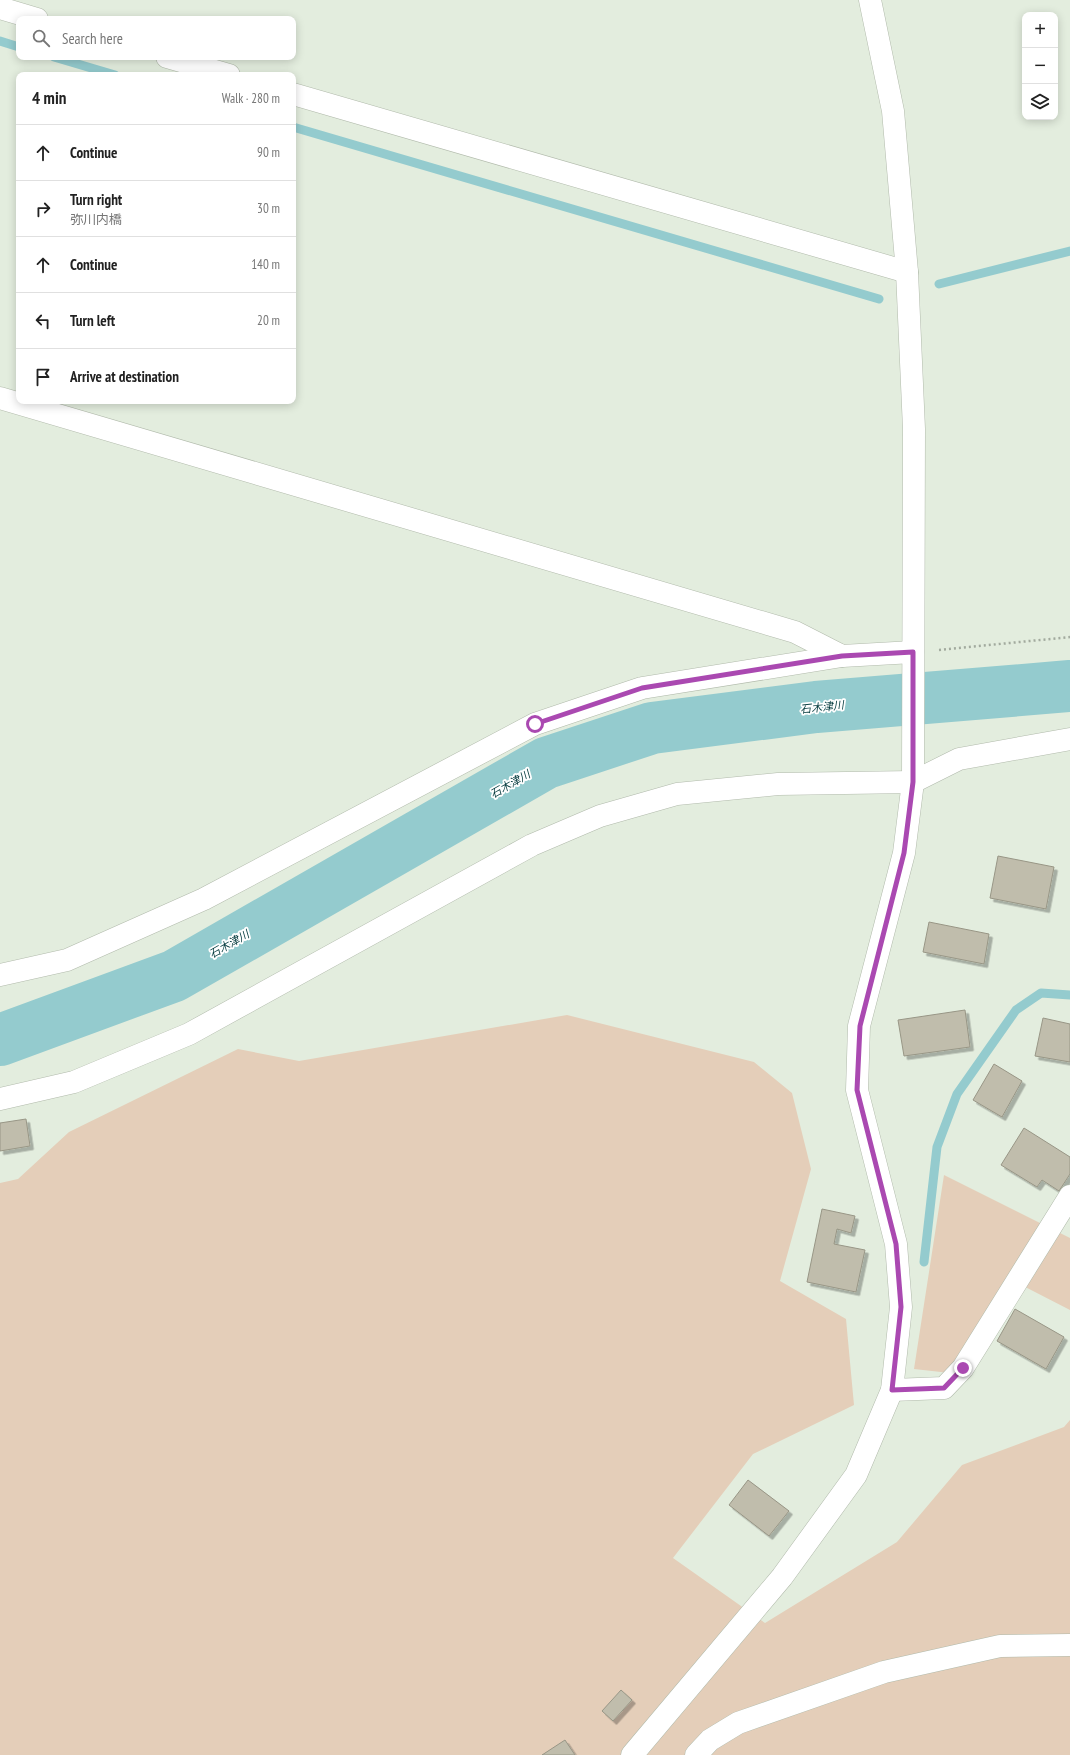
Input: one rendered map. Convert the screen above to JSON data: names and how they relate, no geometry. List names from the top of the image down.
{
  "water": ["石木津川"],
  "page": {
    "map_buttons": ["+", "−"],
    "search": "Search here",
    "heading": ["4 min", "Walk · 280 m"],
    "list": [
      ["Continue", "90 m"],
      ["Turn right", "弥川内橋", "30 m"],
      ["Continue", "140 m"],
      ["Turn left", "20 m"],
      "Arrive at destination"
    ]
  }
}
